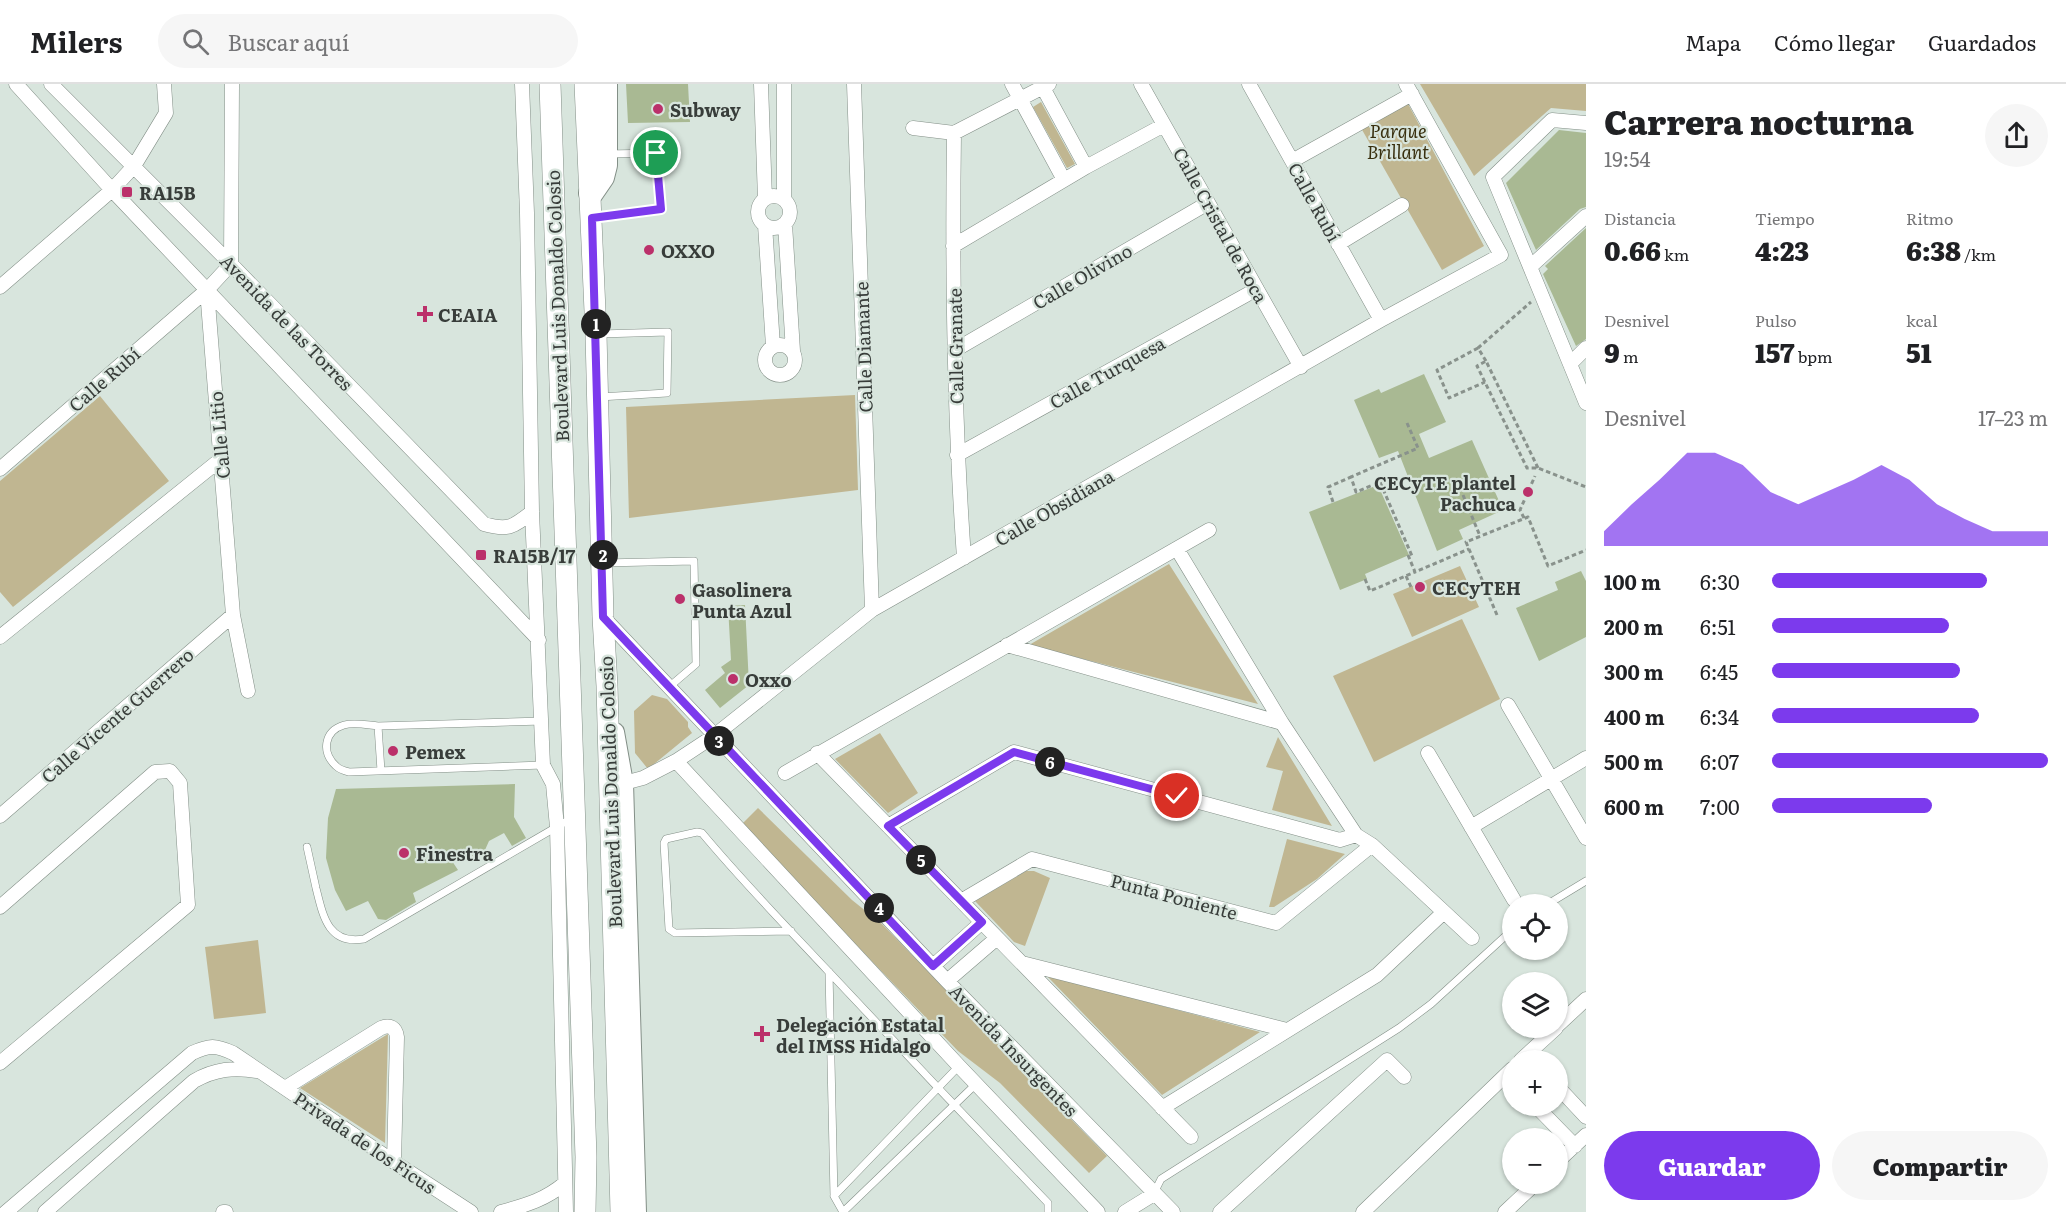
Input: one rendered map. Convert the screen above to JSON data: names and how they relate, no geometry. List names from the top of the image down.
{
  "streets": {
    "main road": ["Boulevard Luis Donaldo Colosio"],
    "street": [
      "Calle Rubí",
      "Calle Cristal de Roca",
      "Calle Olivino",
      "Avenida de las Torres",
      "Calle Granate",
      "Calle Diamante",
      "Calle Turquesa",
      "Calle Litio",
      "Calle Obsidiana",
      "Calle Vicente Guerrero",
      "Punta Poniente",
      "Avenida Insurgentes",
      "Privada de los Ficus"
    ]
  },
  "crossings": [
    ["Calle Rubí", "Calle Litio"],
    ["Calle Rubí", "Calle Obsidiana"],
    ["Calle Cristal de Roca", "Calle Olivino"],
    ["Calle Cristal de Roca", "Calle Turquesa"],
    ["Calle Cristal de Roca", "Calle Obsidiana"],
    ["Calle Olivino", "Calle Granate"],
    ["Boulevard Luis Donaldo Colosio", "Avenida Insurgentes"],
    ["Calle Granate", "Calle Turquesa"],
    ["Calle Granate", "Calle Obsidiana"],
    ["Calle Diamante", "Calle Obsidiana"],
    ["Calle Litio", "Calle Vicente Guerrero"],
    ["Calle Obsidiana", "Avenida Insurgentes"]
  ],
  "parks": ["Parque Brillant"],
  "places": {
    "other": [
      "Subway",
      "OXXO",
      "CECyTE plantel Pachuca",
      "CECyTEH",
      "Gasolinera Punta Azul",
      "Oxxo",
      "Pemex",
      "Finestra"
    ],
    "transit": ["RA15B", "RA15B/17"],
    "health": ["CEAIA", "Delegación Estatal del IMSS Hidalgo"]
  },
  "page": {
    "header": "Milers",
    "search": "Buscar aquí",
    "nav": ["Mapa", "Cómo llegar", "Guardados"],
    "heading": ["Carrera nocturna", "19:54"],
    "stats": [
      ["Distancia", "0.66 km"],
      ["Tiempo", "4:23"],
      ["Ritmo", "6:38 /km"],
      ["Desnivel", "9 m"],
      ["Pulso", "157 bpm"],
      ["kcal", "51"]
    ],
    "pins": [
      "1",
      "2",
      "3",
      "6",
      "5",
      "4"
    ],
    "chart": ["Desnivel", "17–23 m"],
    "list": [
      {
        "name": "100 m",
        "note": "6:30"
      },
      {
        "name": "200 m",
        "note": "6:51"
      },
      {
        "name": "300 m",
        "note": "6:45"
      },
      {
        "name": "400 m",
        "note": "6:34"
      },
      {
        "name": "500 m",
        "note": "6:07"
      },
      {
        "name": "600 m",
        "note": "7:00"
      }
    ],
    "map_buttons": ["+", "−"],
    "buttons": ["Guardar", "Compartir"]
  }
}
